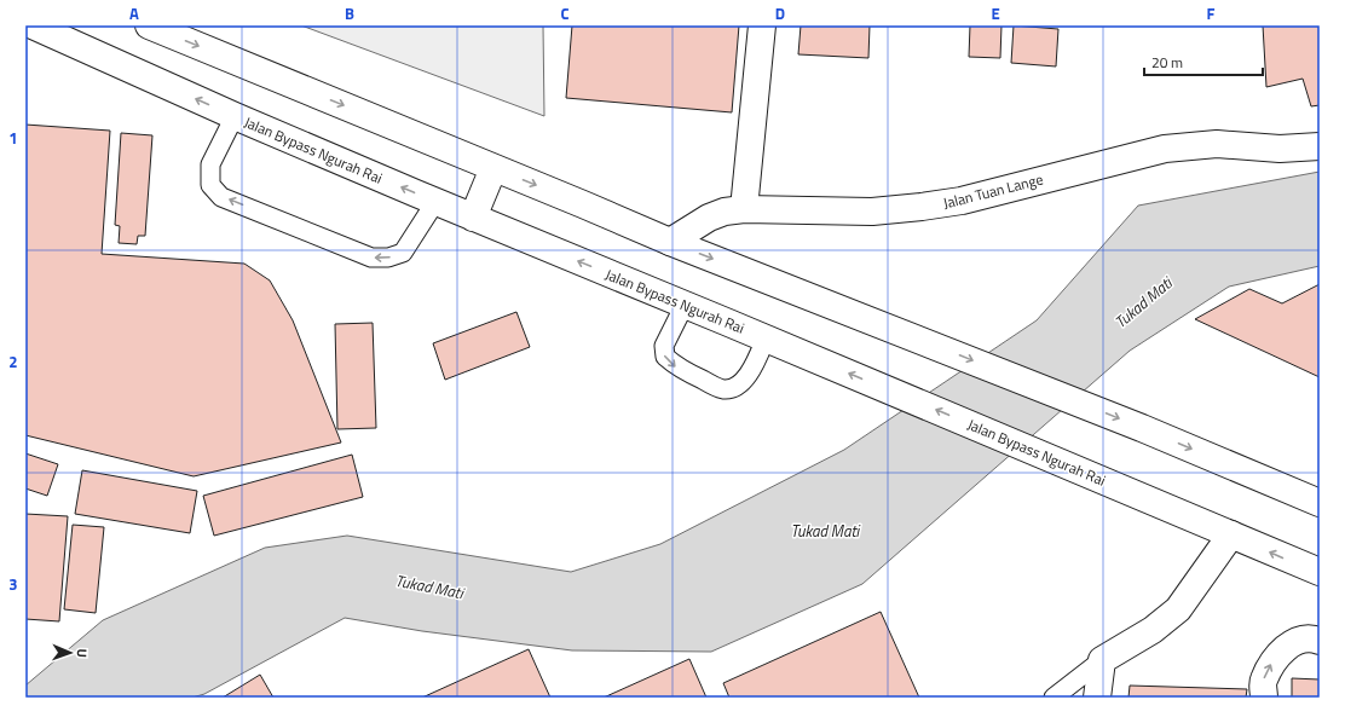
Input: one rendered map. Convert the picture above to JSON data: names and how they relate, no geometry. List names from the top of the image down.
{
  "streets": {
    "main road": ["Jalan Bypass Ngurah Rai", "Jalan Tuan Lange"]
  },
  "water": ["Tukad Mati"],
  "scale_bar": "20 m",
  "north": "right",
  "grid": {
    "columns": [
      "A",
      "B",
      "C",
      "D",
      "E",
      "F"
    ],
    "rows": ["1", "2", "3"]
  }
}
